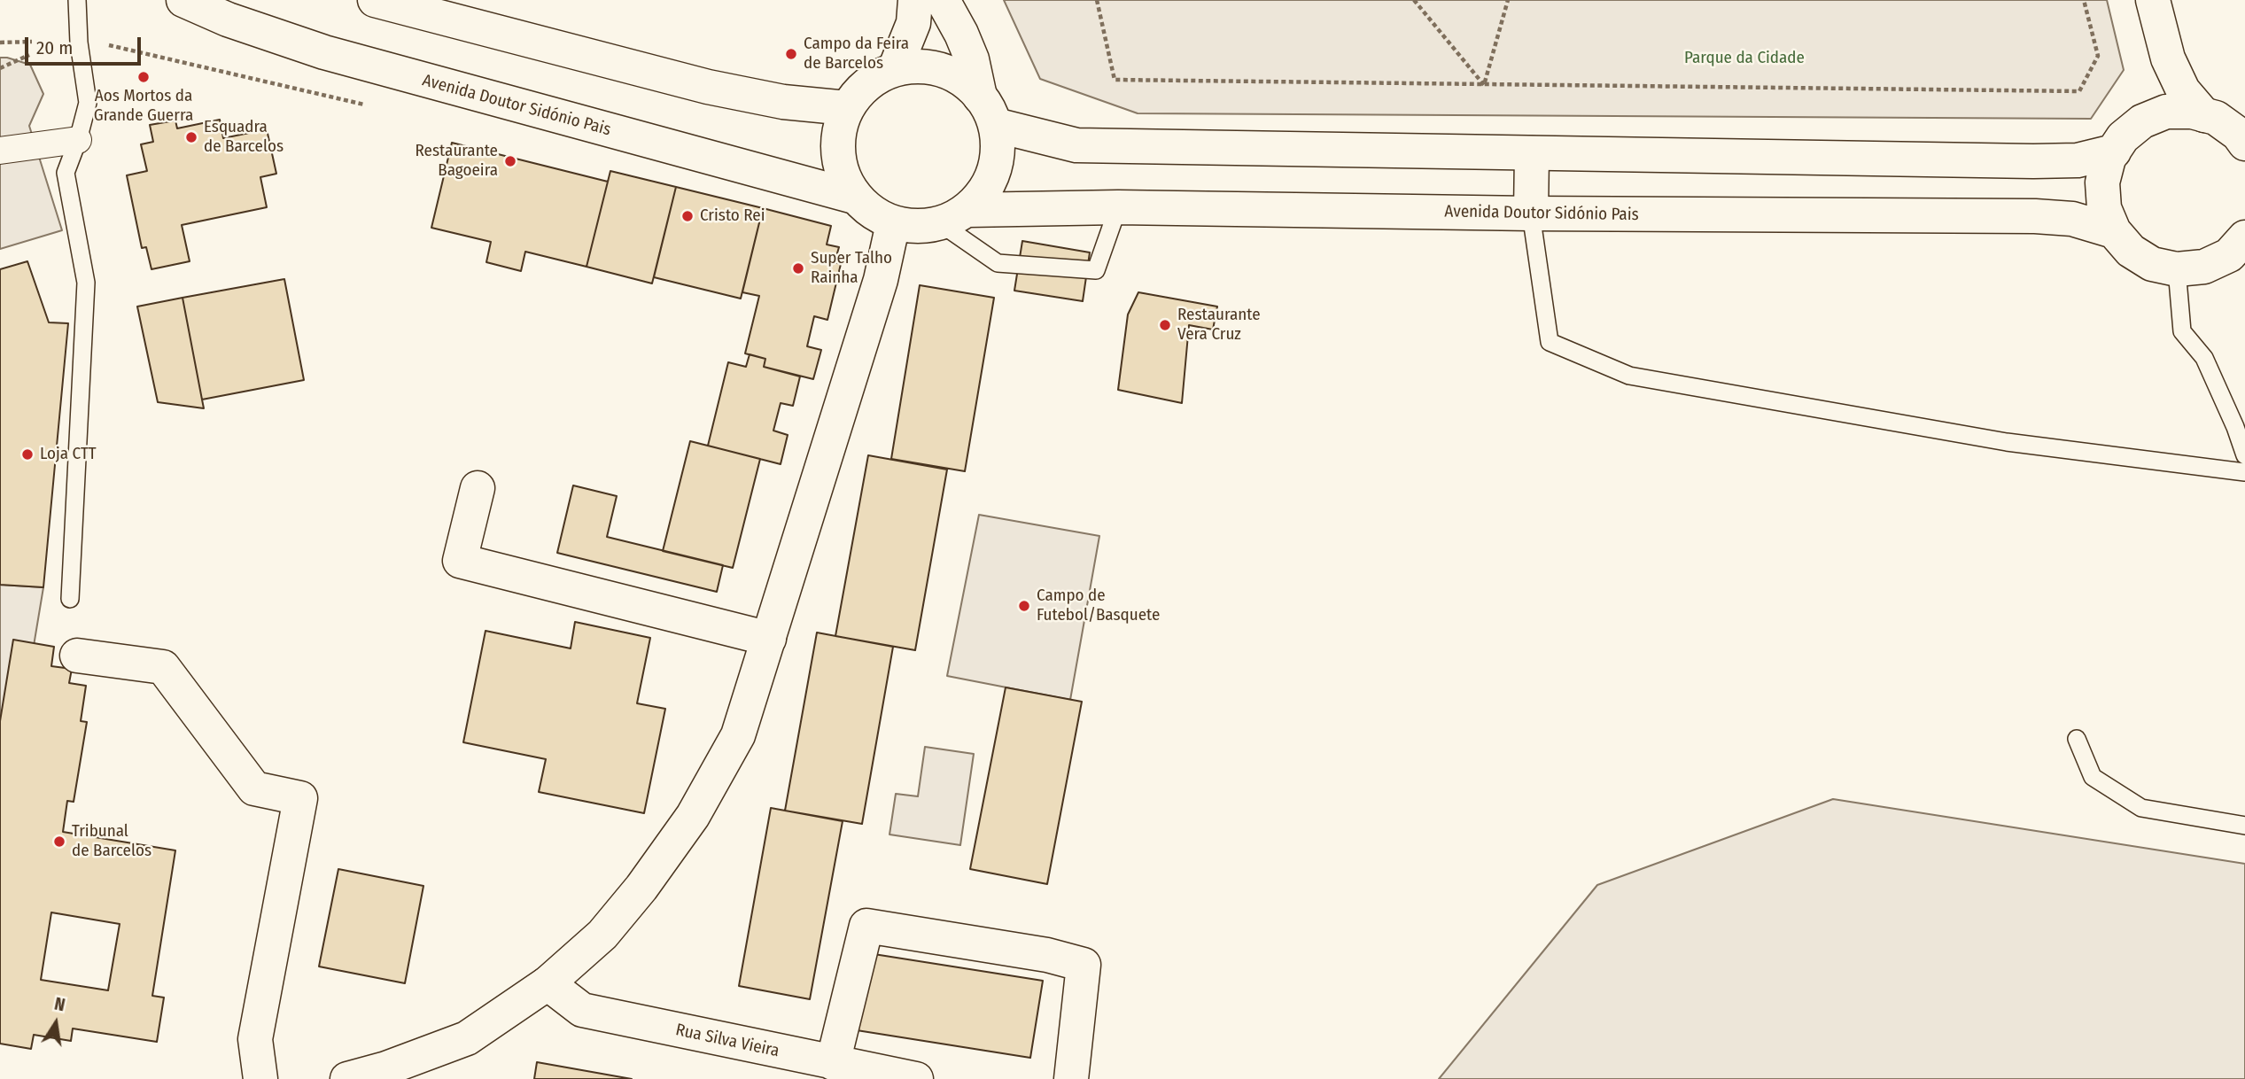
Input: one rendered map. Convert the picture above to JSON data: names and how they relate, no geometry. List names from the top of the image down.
{
  "streets": {
    "main road": ["Avenida Doutor Sidónio Pais", "Rua Silva Vieira"]
  },
  "parks": ["Parque da Cidade"],
  "places": [
    "Campo da Feira de Barcelos",
    "Aos Mortos da Grande Guerra",
    "Esquadra de Barcelos",
    "Restaurante Bagoeira",
    "Cristo Rei",
    "Super Talho Rainha",
    "Restaurante Vera Cruz",
    "Loja CTT",
    "Campo de Futebol/Basquete",
    "Tribunal de Barcelos"
  ],
  "scale_bar": "20 m",
  "north": "top"
}
